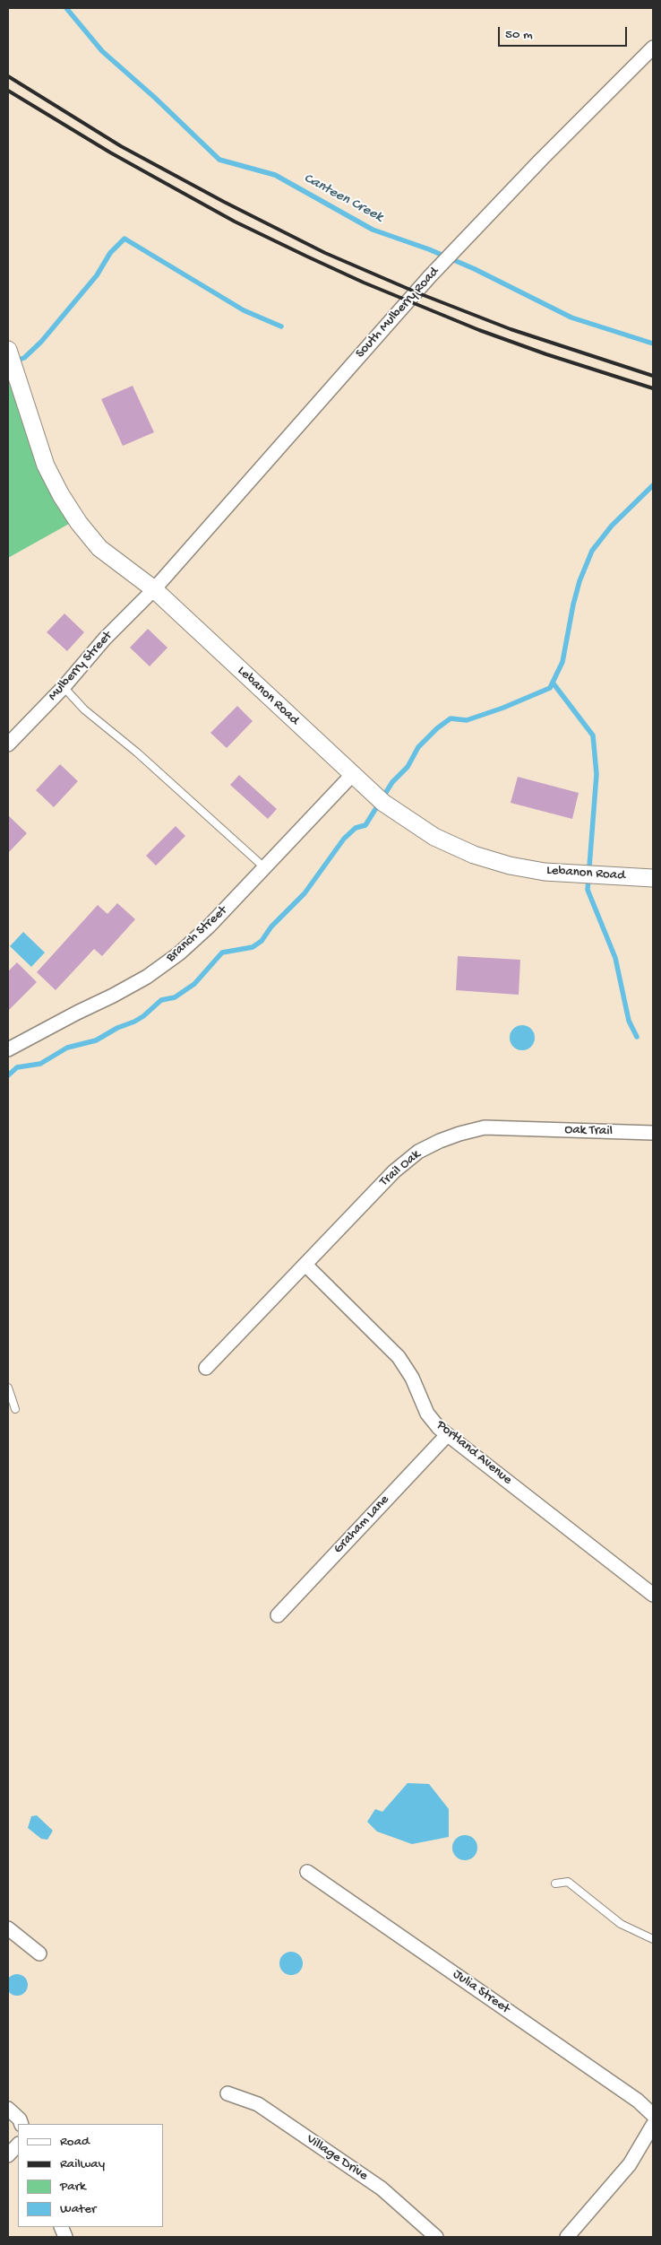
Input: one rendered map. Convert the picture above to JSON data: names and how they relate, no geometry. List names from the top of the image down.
{
  "streets": {
    "street": [
      "South Mulberry Road",
      "Mulberry Street",
      "Lebanon Road",
      "Branch Street",
      "Oak Trail",
      "Trail Oak",
      "Portland Avenue",
      "Graham Lane",
      "Julia Street",
      "Village Drive"
    ]
  },
  "crossings": [
    ["South Mulberry Road", "Mulberry Street"],
    ["South Mulberry Road", "Lebanon Road"],
    ["Mulberry Street", "Lebanon Road"],
    ["Lebanon Road", "Branch Street"],
    ["Oak Trail", "Trail Oak"],
    ["Trail Oak", "Portland Avenue"],
    ["Portland Avenue", "Graham Lane"]
  ],
  "water": ["Canteen Creek"],
  "legend": [
    "Road",
    "Railway",
    "Park",
    "Water"
  ],
  "scale_bar": "50 m"
}
